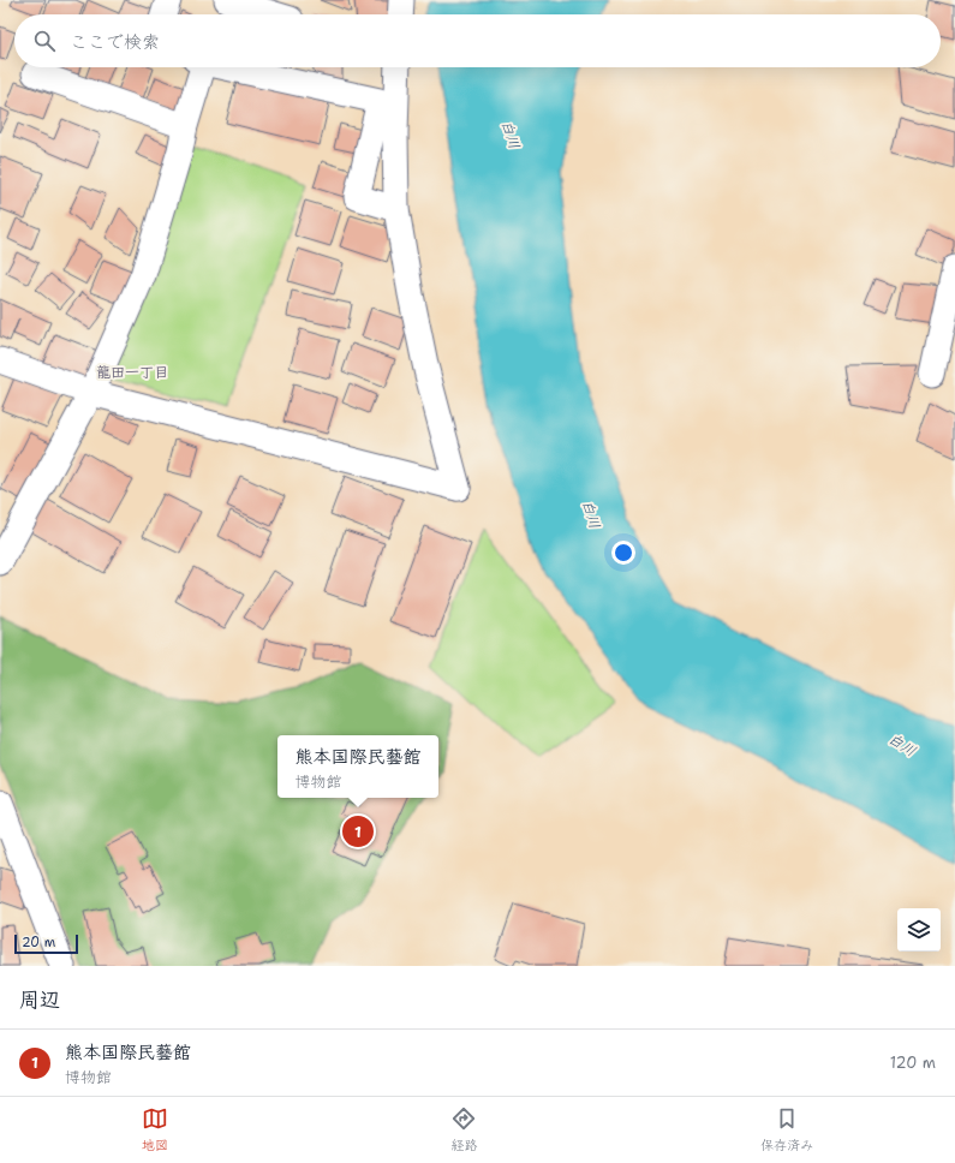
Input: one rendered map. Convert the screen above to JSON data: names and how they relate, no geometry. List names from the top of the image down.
{
  "districts": ["龍田一丁目"],
  "water": ["白川"],
  "scale_bar": "20 m",
  "page": {
    "search": "ここで検索",
    "popup": ["熊本国際民藝館", "博物館"],
    "pins": "1",
    "scale": "20 m",
    "heading": "周辺",
    "list": [
      {
        "mark": "1",
        "name": "熊本国際民藝館",
        "note": "博物館",
        "value": "120 m"
      }
    ],
    "nav": ["地図", "経路", "保存済み"]
  }
}
